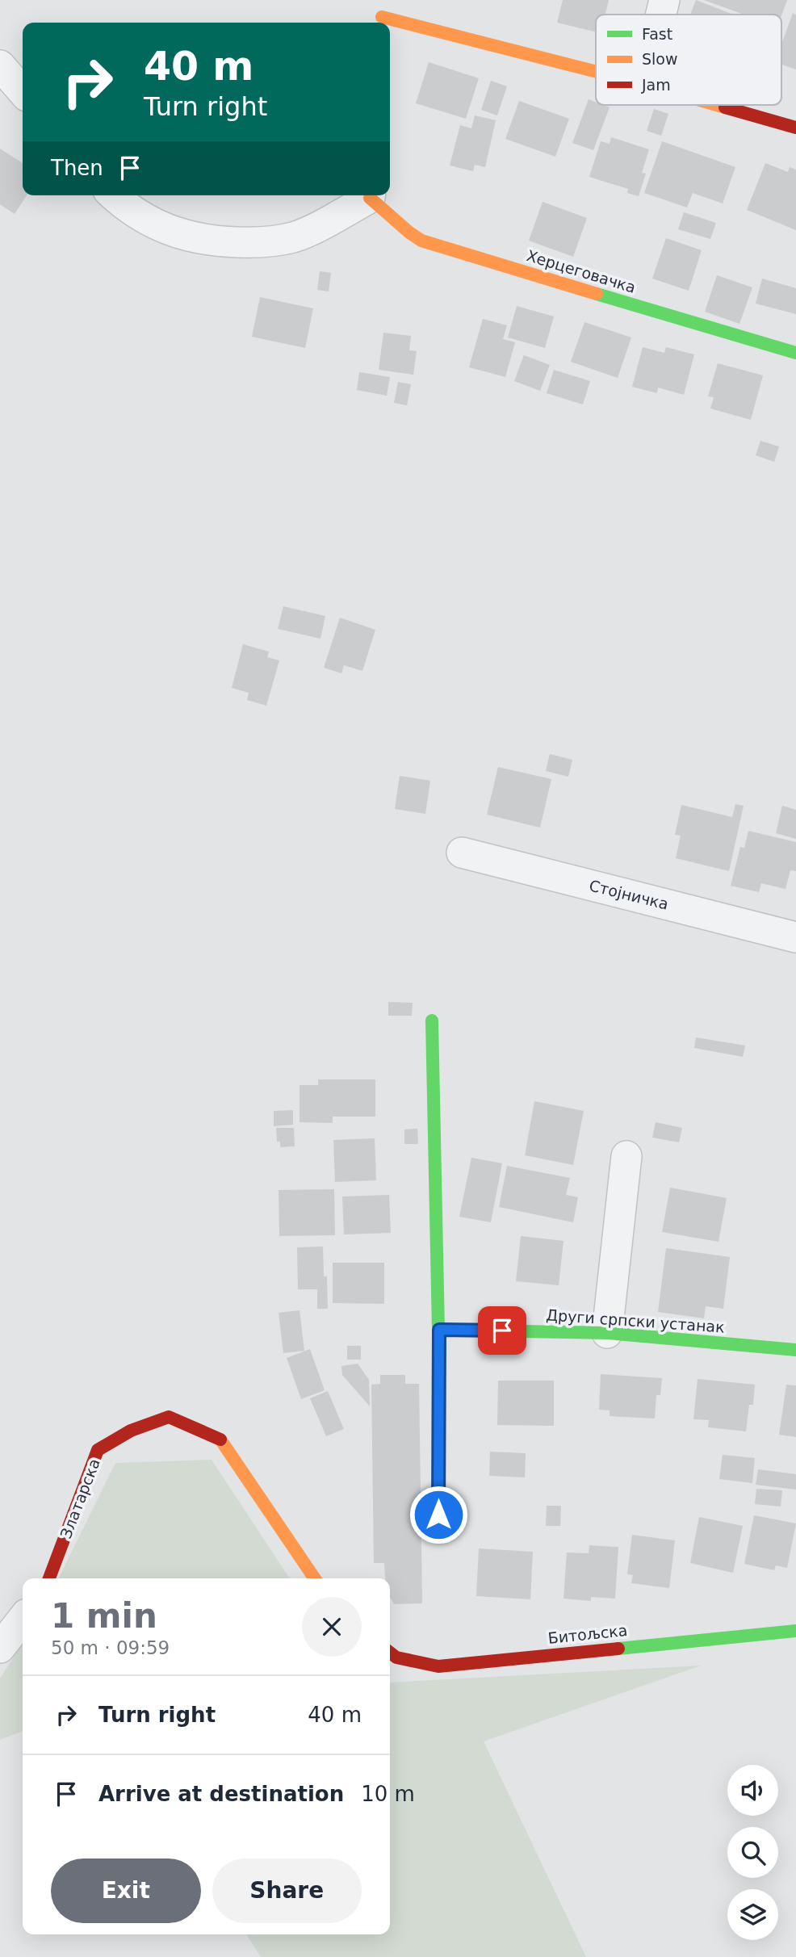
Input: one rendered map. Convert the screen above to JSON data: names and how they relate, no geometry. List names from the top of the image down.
{
  "streets": {
    "street": [
      "Херцеговачка",
      "Стојничка",
      "Други српски устанак",
      "Златарска",
      "Битољска"
    ]
  },
  "legend": ["Fast", "Slow", "Jam"],
  "page": {
    "turn": ["40 m", "Turn right"],
    "then": "Then",
    "heading": ["1 min", "50 m · 09:59"],
    "list": [
      {
        "name": "Turn right",
        "value": "40 m"
      },
      {
        "name": "Arrive at destination",
        "value": "10 m"
      }
    ],
    "buttons": ["Exit", "Share"]
  }
}
